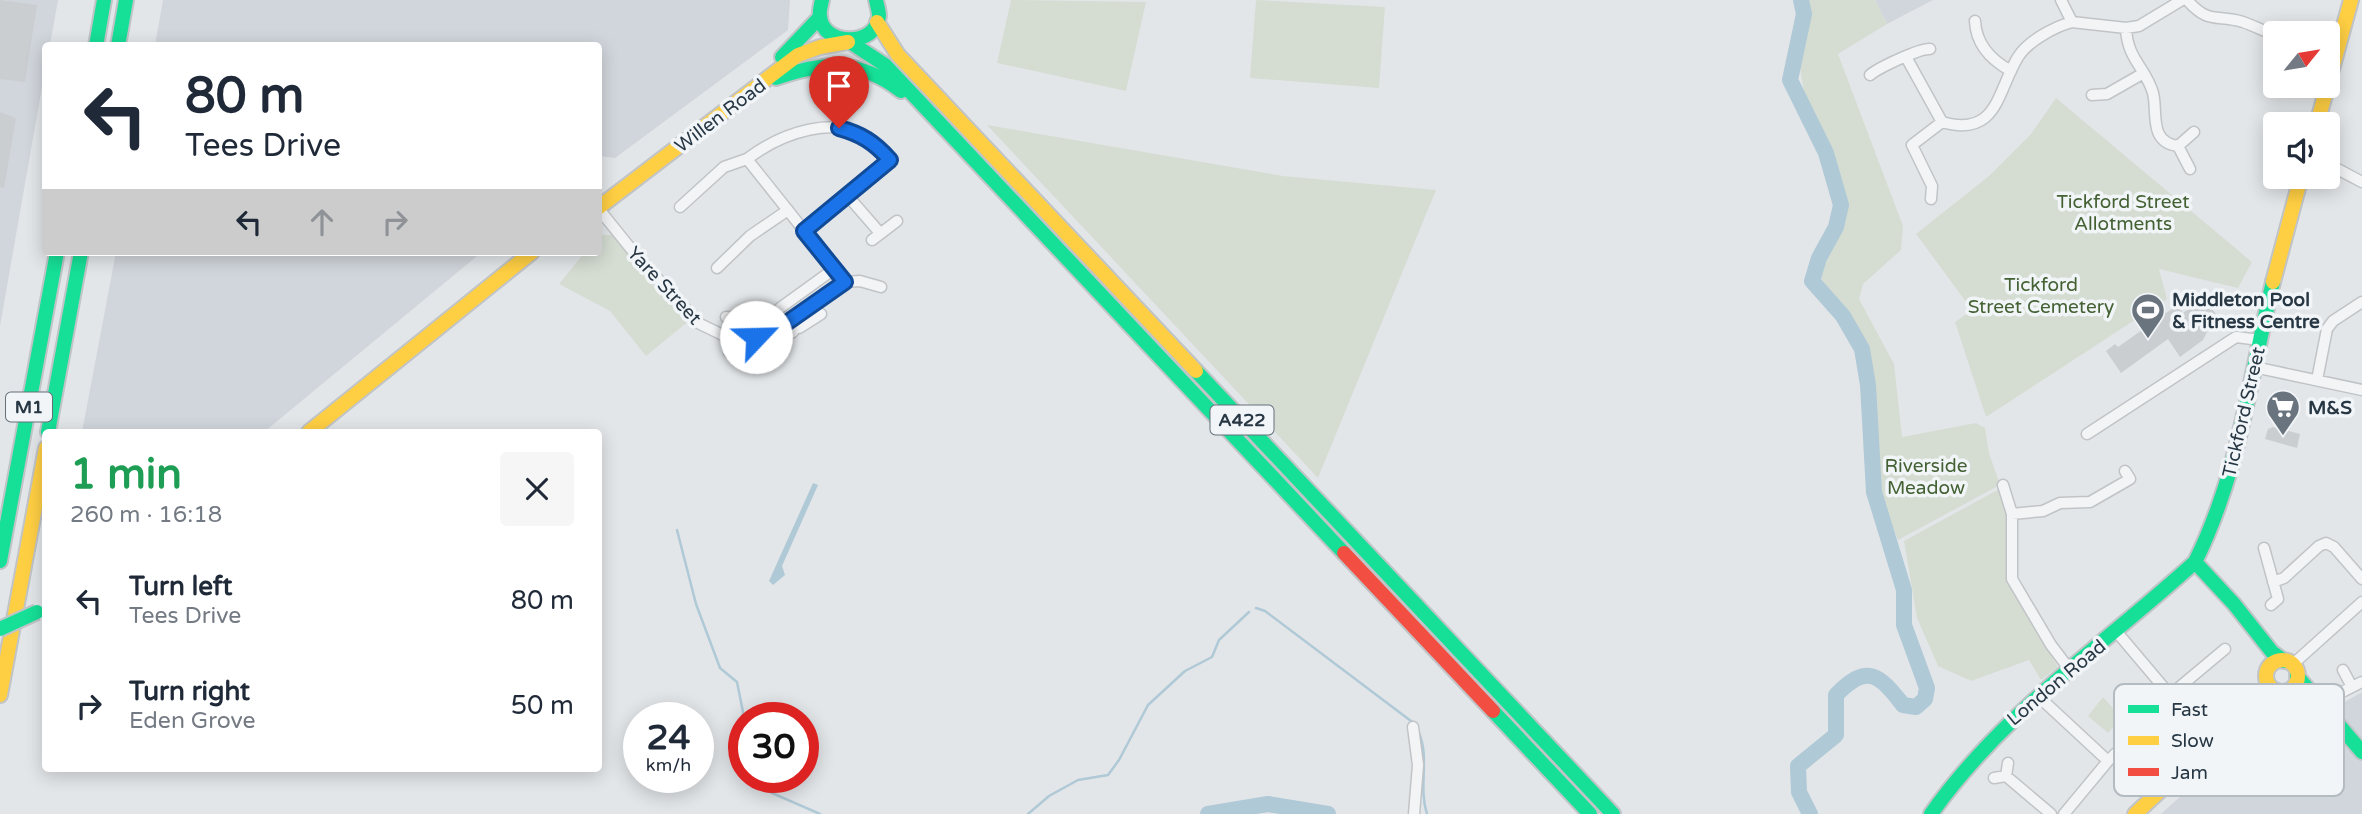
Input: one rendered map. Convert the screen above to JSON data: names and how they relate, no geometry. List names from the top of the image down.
{
  "streets": {
    "main road": [
      "Willen Road",
      "M1",
      "Tickford Street",
      "A422",
      "London Road"
    ],
    "street": ["Yare Street"]
  },
  "crossings": [
    ["Willen Road", "A422"],
    ["Tickford Street", "London Road"]
  ],
  "parks": ["Tickford Street Allotments", "Tickford Street Cemetery", "Riverside Meadow"],
  "places": {
    "sports": ["Middleton Pool & Fitness Centre"],
    "supermarket": ["M&S"]
  },
  "legend": ["Fast", "Slow", "Jam"],
  "north": "top right",
  "page": {
    "turn": ["80 m", "Tees Drive"],
    "heading": ["1 min", "260 m · 16:18"],
    "list": [
      {
        "name": "Turn left",
        "note": "Tees Drive",
        "value": "80 m"
      },
      {
        "name": "Turn right",
        "note": "Eden Grove",
        "value": "50 m"
      }
    ],
    "speed": "24 km/h",
    "limit": "30"
  }
}
